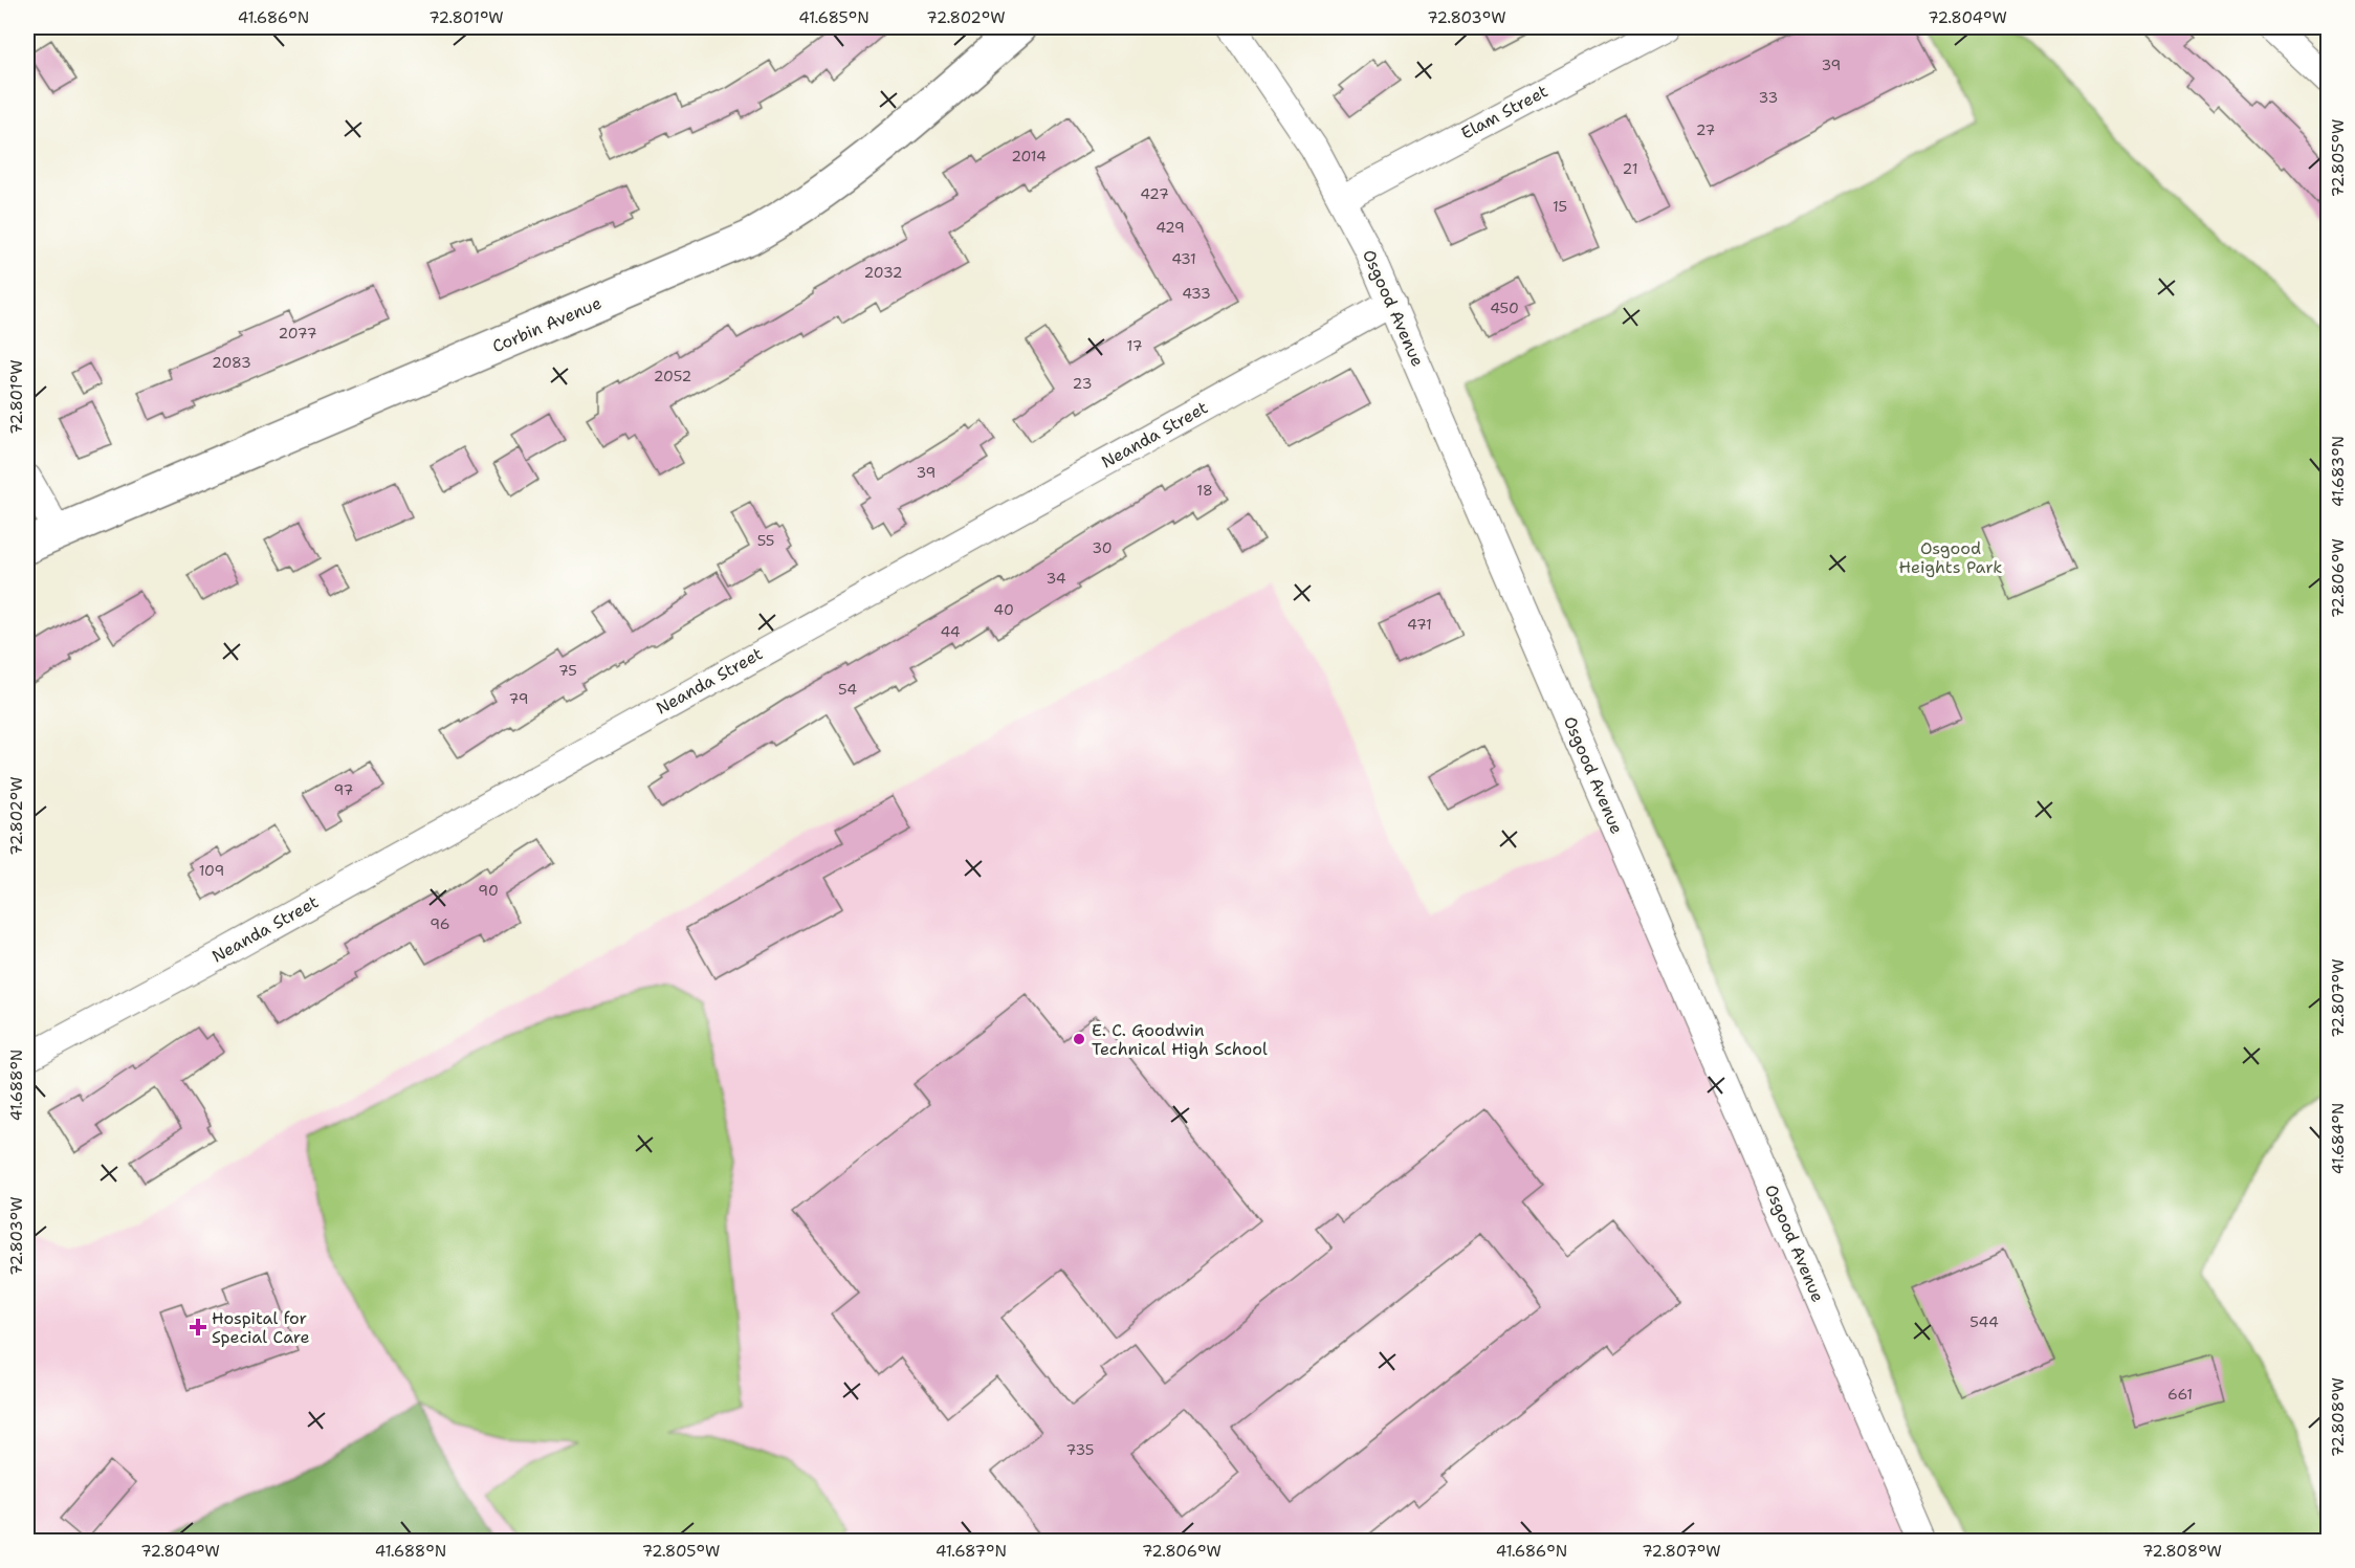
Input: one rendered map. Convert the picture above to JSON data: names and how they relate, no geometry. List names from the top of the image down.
{
  "streets": {
    "main road": ["Corbin Avenue"],
    "street": ["Elam Street", "Osgood Avenue", "Neanda Street"]
  },
  "crossings": [
    ["Elam Street", "Osgood Avenue"],
    ["Osgood Avenue", "Neanda Street"]
  ],
  "parks": ["Osgood Heights Park"],
  "places": {
    "other": ["E. C. Goodwin Technical High School"],
    "health": ["Hospital for Special Care"]
  },
  "house_numbers": [
    "39",
    "33",
    "27",
    "2014",
    "21",
    "427",
    "15",
    "429",
    "431",
    "2032",
    "433",
    "450",
    "2077",
    "17",
    "2083",
    "2052",
    "23",
    "39",
    "18",
    "55",
    "30",
    "34",
    "40",
    "471",
    "44",
    "75",
    "54",
    "79",
    "97",
    "109",
    "90",
    "96",
    "544",
    "661",
    "735"
  ],
  "coordinates": [
    "41.686°N",
    "72.801°W",
    "41.685°N",
    "72.802°W",
    "72.803°W",
    "72.804°W",
    "72.805°W",
    "41.683°N",
    "72.806°W",
    "72.807°W",
    "41.688°N",
    "41.684°N",
    "72.808°W",
    "41.687°N"
  ]
}
